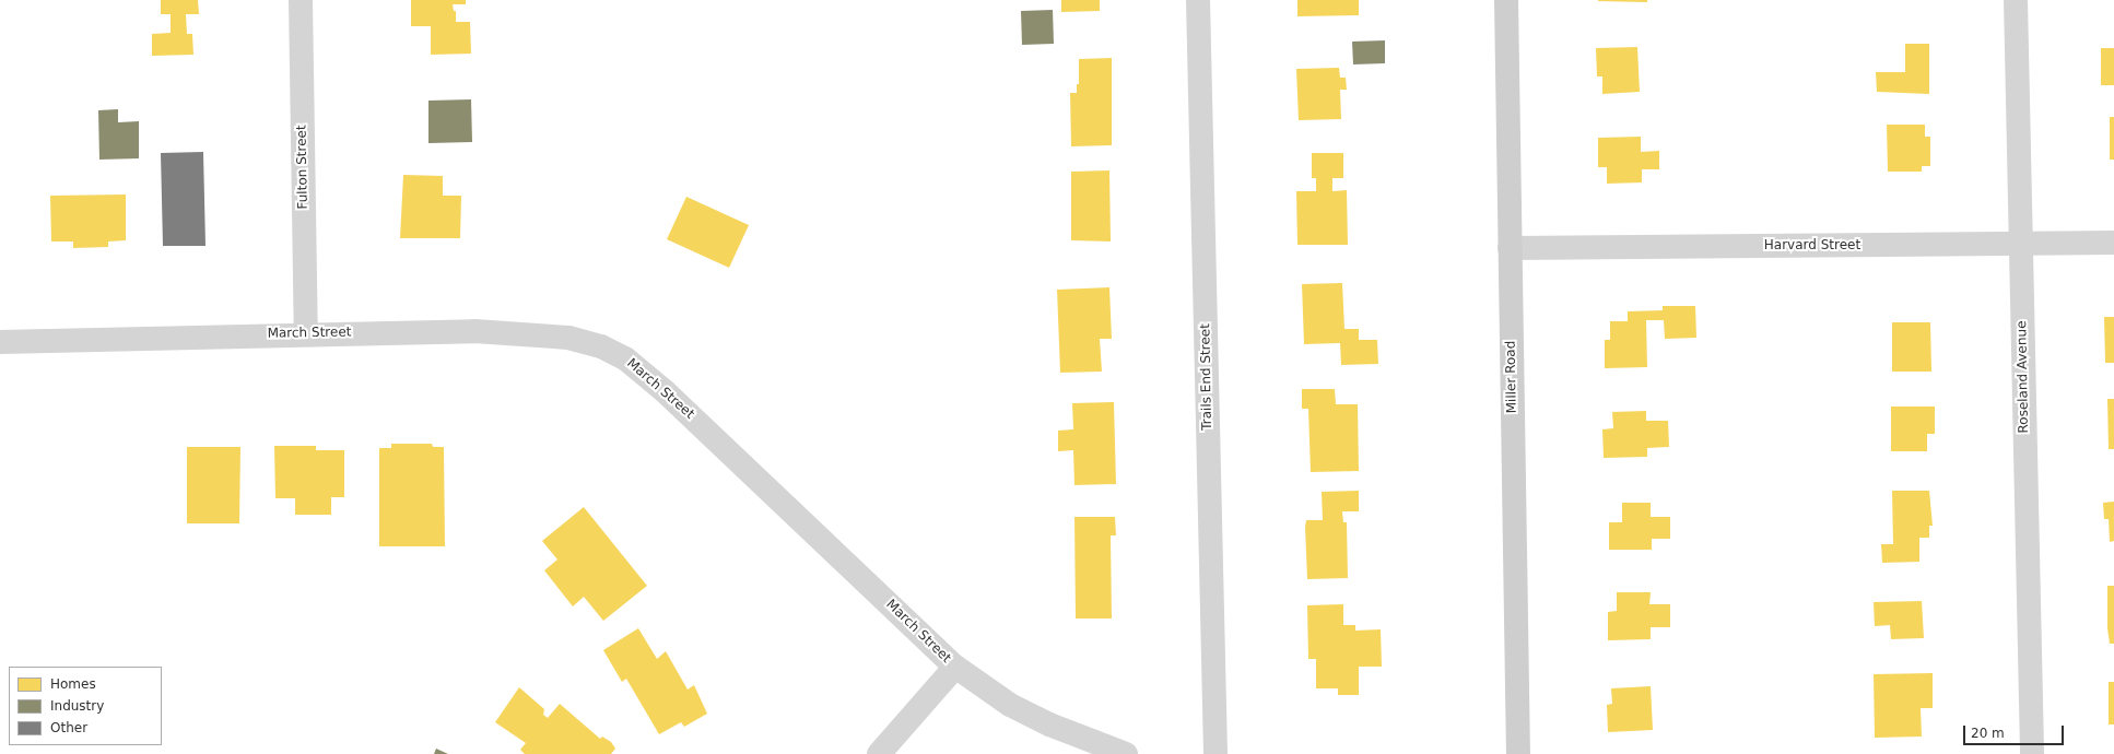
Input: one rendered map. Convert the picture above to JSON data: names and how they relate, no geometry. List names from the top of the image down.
{
  "streets": {
    "street": [
      "Fulton Street",
      "Harvard Street",
      "March Street",
      "Trails End Street",
      "Miller Road",
      "Roseland Avenue"
    ]
  },
  "crossings": [
    ["Fulton Street", "March Street"],
    ["Harvard Street", "Miller Road"],
    ["Harvard Street", "Roseland Avenue"]
  ],
  "legend": ["Homes", "Industry", "Other"],
  "scale_bar": "20 m"
}
